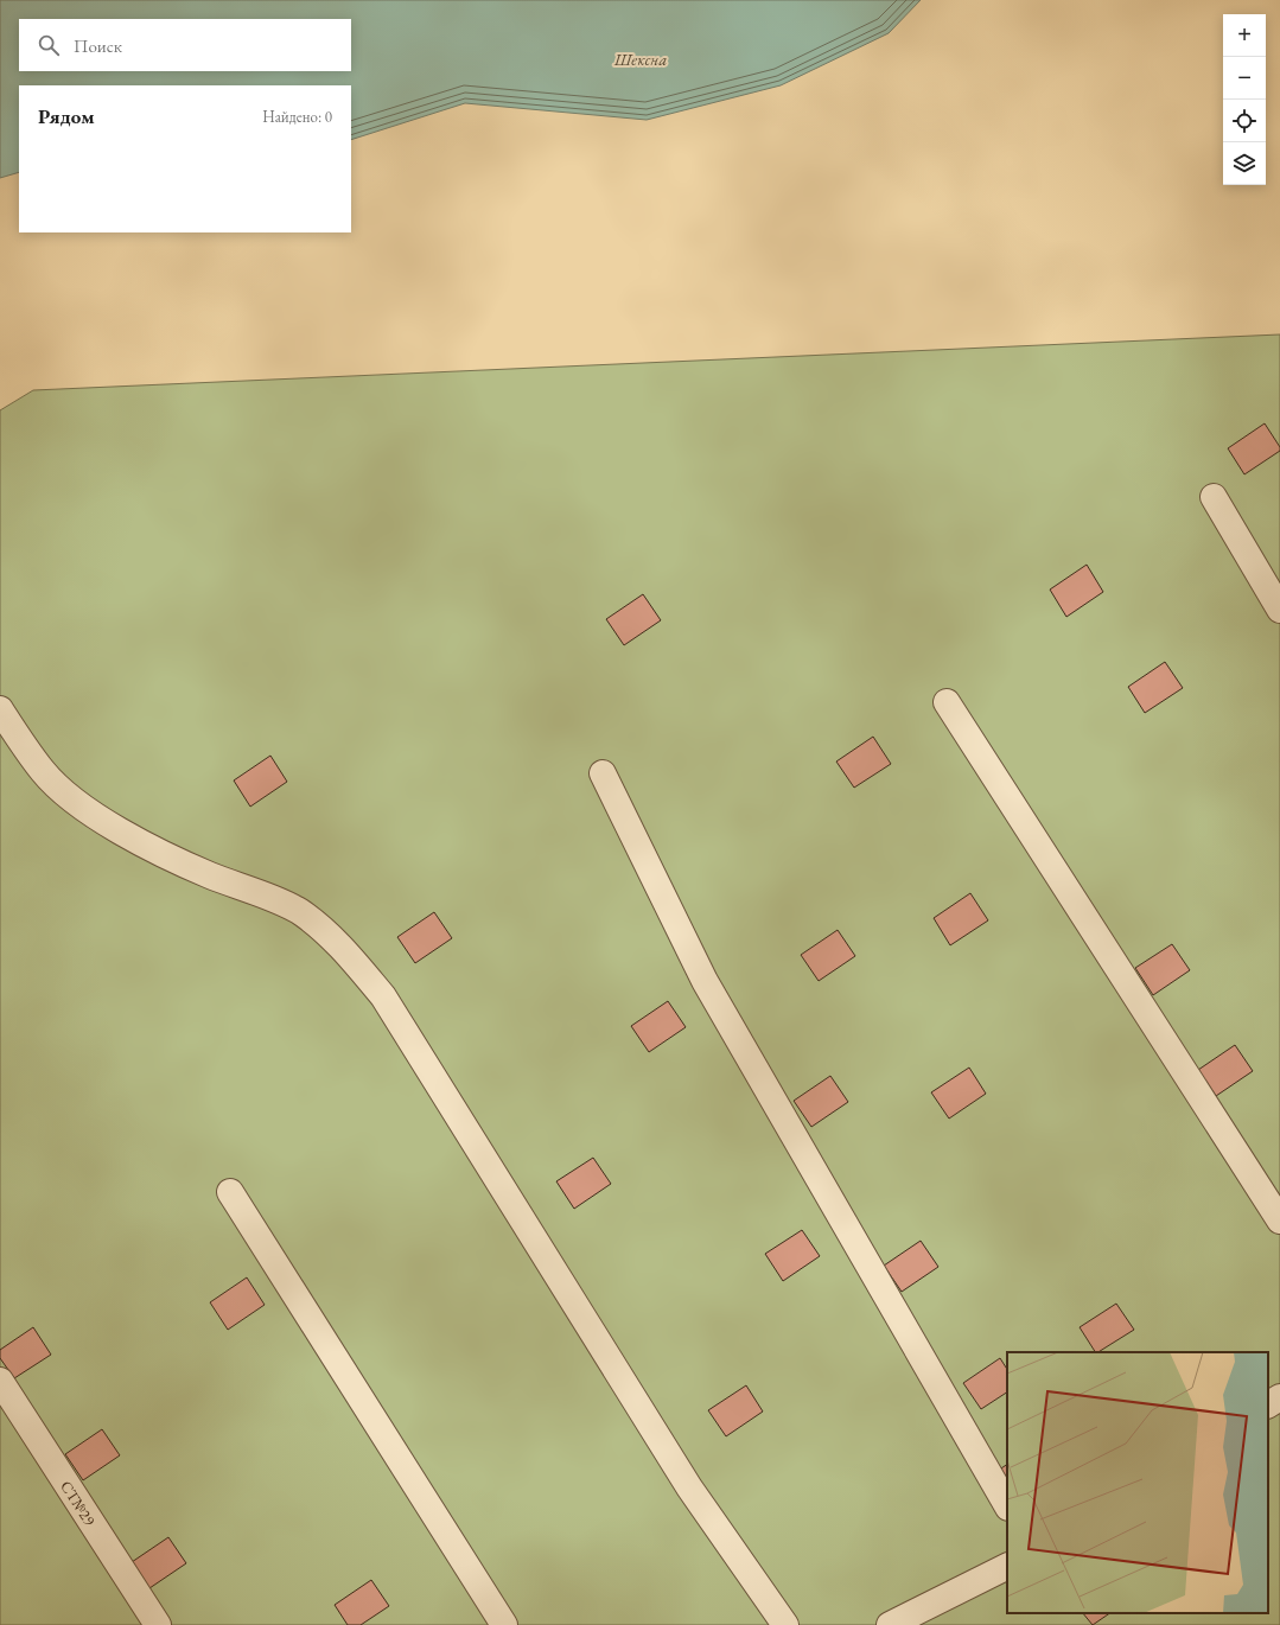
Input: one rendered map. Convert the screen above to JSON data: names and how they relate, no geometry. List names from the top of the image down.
{
  "streets": {
    "street": ["СТ№29"]
  },
  "water": ["Шексна"],
  "page": {
    "map_buttons": ["+", "−"],
    "search": "Поиск",
    "heading": ["Рядом", "Найдено: 0"]
  }
}
